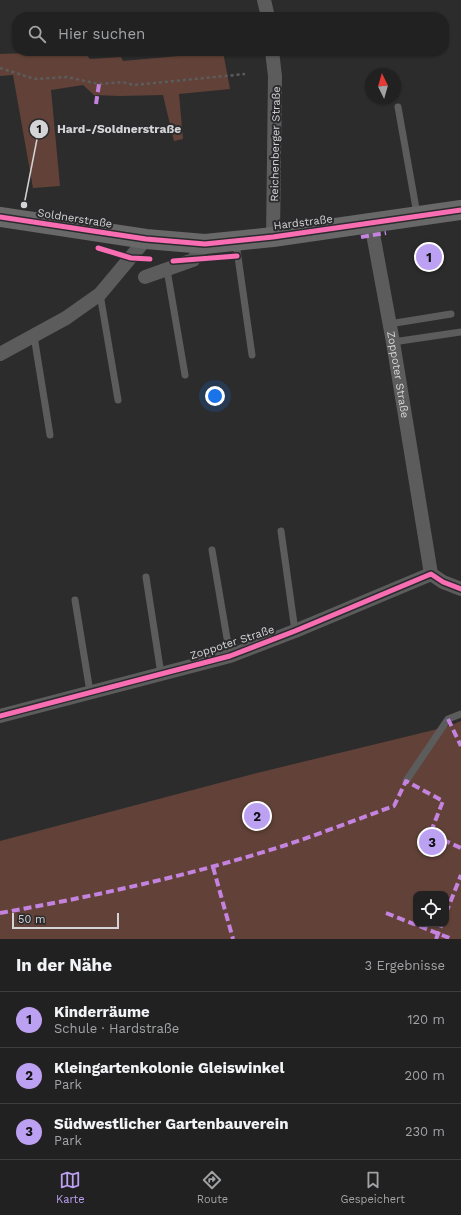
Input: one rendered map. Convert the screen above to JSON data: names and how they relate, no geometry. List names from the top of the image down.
{
  "streets": {
    "street": [
      "Reichenberger Straße",
      "Soldnerstraße",
      "Hardstraße",
      "Zoppoter Straße"
    ]
  },
  "crossings": [
    ["Reichenberger Straße", "Hardstraße"],
    ["Soldnerstraße", "Hardstraße"],
    ["Hardstraße", "Zoppoter Straße"]
  ],
  "places": ["Hard-/Soldnerstraße"],
  "scale_bar": "50 m",
  "north": "top",
  "page": {
    "search": "Hier suchen",
    "pins": ["1", "2", "3"],
    "scale": "50 m",
    "heading": ["In der Nähe", "3 Ergebnisse"],
    "list": [
      {
        "mark": "1",
        "name": "Kinderräume",
        "note": "Schule · Hardstraße",
        "value": "120 m"
      },
      {
        "mark": "2",
        "name": "Kleingartenkolonie Gleiswinkel",
        "note": "Park",
        "value": "200 m"
      },
      {
        "mark": "3",
        "name": "Südwestlicher Gartenbauverein",
        "note": "Park",
        "value": "230 m"
      }
    ],
    "nav": ["Karte", "Route", "Gespeichert"]
  }
}
